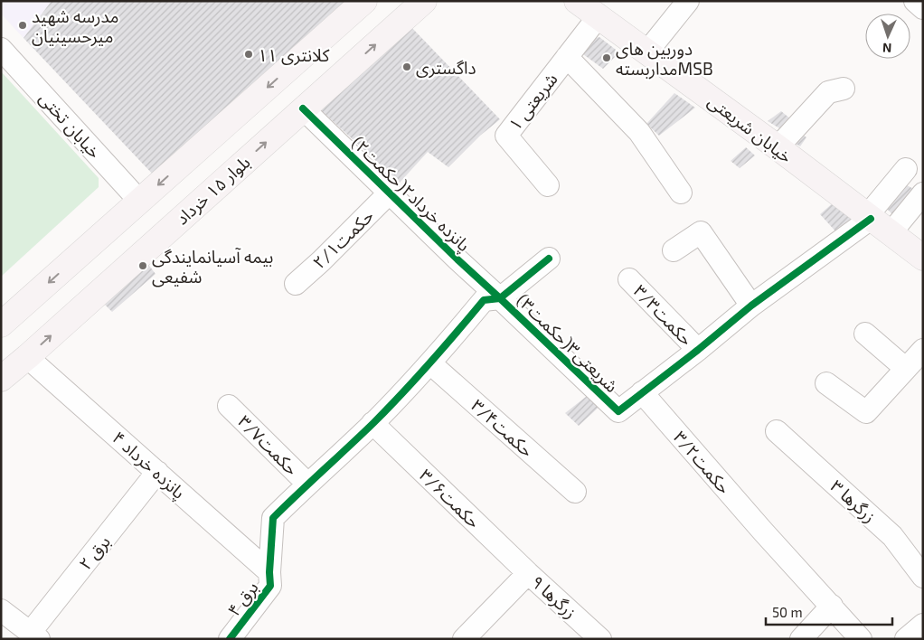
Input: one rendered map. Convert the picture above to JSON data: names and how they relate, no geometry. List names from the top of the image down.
{
  "streets": {
    "main road": ["خیابان شریعتی", "بلوار ۱۵ خرداد"],
    "street": [
      "شریعتی ۱",
      "خیابان تختی",
      "پانزده خرداد۲(حکمت۲)",
      "حکمت۲/۱",
      "حکمت۳/۳",
      "شریعتی۳(حکمت۳)",
      "حکمت۳/۴",
      "حکمت۳/۷",
      "حکمت۳/۲",
      "پانزده خرداد ۴",
      "حکمت۳/۶",
      "زرگرها ۳",
      "برق ۲",
      "زرگرها ۹",
      "برق ۴"
    ]
  },
  "crossings": [
    ["شریعتی ۱", "خیابان شریعتی"],
    ["خیابان شریعتی", "شریعتی۳(حکمت۳)"],
    ["بلوار ۱۵ خرداد", "پانزده خرداد۲(حکمت۲)"],
    ["بلوار ۱۵ خرداد", "پانزده خرداد ۴"],
    ["پانزده خرداد۲(حکمت۲)", "حکمت۲/۱"],
    ["پانزده خرداد۲(حکمت۲)", "شریعتی۳(حکمت۳)"],
    ["حکمت۳/۳", "شریعتی۳(حکمت۳)"],
    ["شریعتی۳(حکمت۳)", "حکمت۳/۴"],
    ["شریعتی۳(حکمت۳)", "حکمت۳/۷"],
    ["شریعتی۳(حکمت۳)", "حکمت۳/۲"],
    ["شریعتی۳(حکمت۳)", "پانزده خرداد ۴"],
    ["شریعتی۳(حکمت۳)", "حکمت۳/۶"],
    ["شریعتی۳(حکمت۳)", "برق ۴"],
    ["پانزده خرداد ۴", "برق ۲"],
    ["پانزده خرداد ۴", "برق ۴"],
    ["حکمت۳/۶", "زرگرها ۹"]
  ],
  "places": [
    "مدرسه شهید میرحسینیان",
    "کلانتری ۱۱",
    "دوربین های مداربستهMSB",
    "داگستری",
    "بیمه آسیانمایندگی شفیعی"
  ],
  "scale_bar": "50 m",
  "north": "bottom"
}
